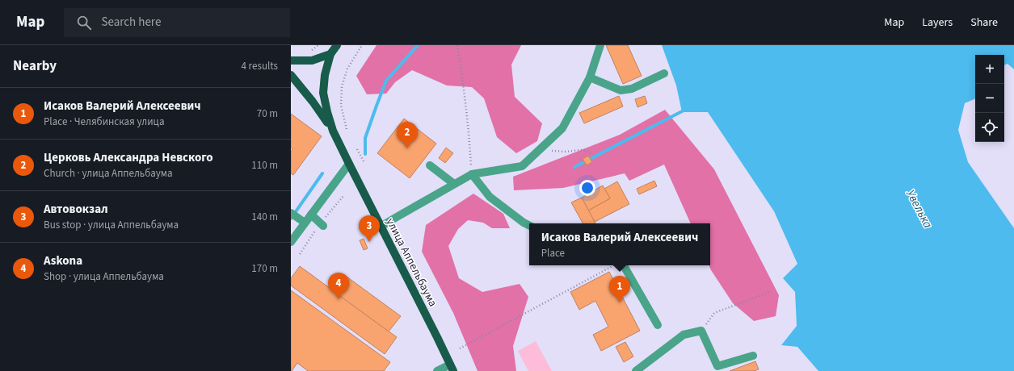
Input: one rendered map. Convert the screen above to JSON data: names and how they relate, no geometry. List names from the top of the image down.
{
  "streets": {
    "main road": ["улица Аппельбаума"]
  },
  "water": ["Увелька"],
  "page": {
    "header": "Map",
    "search": "Search here",
    "nav": ["Map", "Layers", "Share"],
    "heading": ["Nearby", "4 results"],
    "map_buttons": ["+", "−"],
    "list": [
      {
        "mark": "1",
        "name": "Исаков Валерий Алексеевич",
        "note": "Place · Челябинская улица",
        "value": "70 m"
      },
      {
        "mark": "2",
        "name": "Церковь Александра Невского",
        "note": "Church · улица Аппельбаума",
        "value": "110 m"
      },
      {
        "mark": "3",
        "name": "Автовокзал",
        "note": "Bus stop · улица Аппельбаума",
        "value": "140 m"
      },
      {
        "mark": "4",
        "name": "Askona",
        "note": "Shop · улица Аппельбаума",
        "value": "170 m"
      }
    ],
    "pins": [
      "2",
      "3",
      "4",
      "1"
    ],
    "popup": ["Исаков Валерий Алексеевич", "Place"]
  }
}
